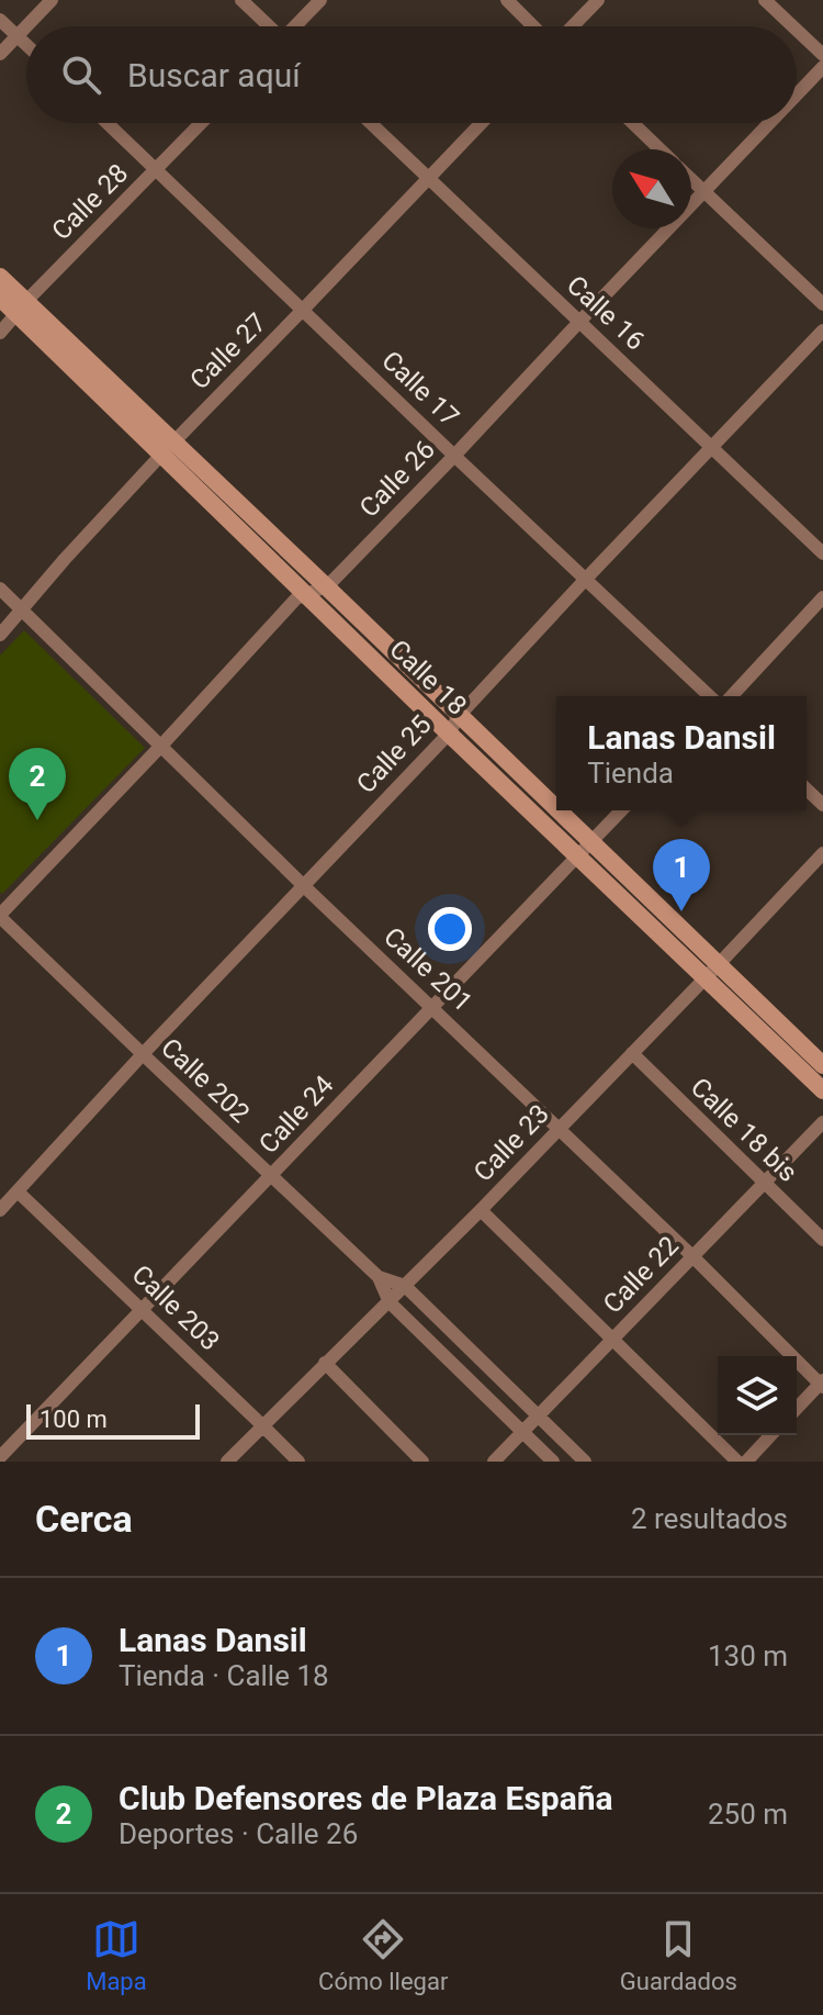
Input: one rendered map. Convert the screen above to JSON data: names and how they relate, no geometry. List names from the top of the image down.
{
  "streets": {
    "street": [
      "Calle 28",
      "Calle 16",
      "Calle 27",
      "Calle 17",
      "Calle 26",
      "Calle 18",
      "Calle 25",
      "Calle 201",
      "Calle 202",
      "Calle 24",
      "Calle 18 bis",
      "Calle 23",
      "Calle 22",
      "Calle 203"
    ]
  },
  "crossings": [
    ["Calle 28", "Calle 17"],
    ["Calle 28", "Calle 18"],
    ["Calle 16", "Calle 27"],
    ["Calle 16", "Calle 26"],
    ["Calle 16", "Calle 25"],
    ["Calle 27", "Calle 17"],
    ["Calle 27", "Calle 18"],
    ["Calle 27", "Calle 201"],
    ["Calle 17", "Calle 26"],
    ["Calle 17", "Calle 25"],
    ["Calle 26", "Calle 18"],
    ["Calle 26", "Calle 201"],
    ["Calle 26", "Calle 202"],
    ["Calle 18", "Calle 25"],
    ["Calle 18", "Calle 24"],
    ["Calle 18", "Calle 23"],
    ["Calle 25", "Calle 201"],
    ["Calle 25", "Calle 202"],
    ["Calle 25", "Calle 203"],
    ["Calle 201", "Calle 24"],
    ["Calle 201", "Calle 23"],
    ["Calle 201", "Calle 22"],
    ["Calle 202", "Calle 24"],
    ["Calle 202", "Calle 23"],
    ["Calle 202", "Calle 22"],
    ["Calle 24", "Calle 203"],
    ["Calle 18 bis", "Calle 23"],
    ["Calle 18 bis", "Calle 22"],
    ["Calle 23", "Calle 203"]
  ],
  "scale_bar": "100 m",
  "north": "top left",
  "page": {
    "search": "Buscar aquí",
    "popup": ["Lanas Dansil", "Tienda"],
    "pins": ["2", "1"],
    "scale": "100 m",
    "heading": ["Cerca", "2 resultados"],
    "list": [
      {
        "mark": "1",
        "name": "Lanas Dansil",
        "note": "Tienda · Calle 18",
        "value": "130 m"
      },
      {
        "mark": "2",
        "name": "Club Defensores de Plaza España",
        "note": "Deportes · Calle 26",
        "value": "250 m"
      }
    ],
    "nav": ["Mapa", "Cómo llegar", "Guardados"]
  }
}
